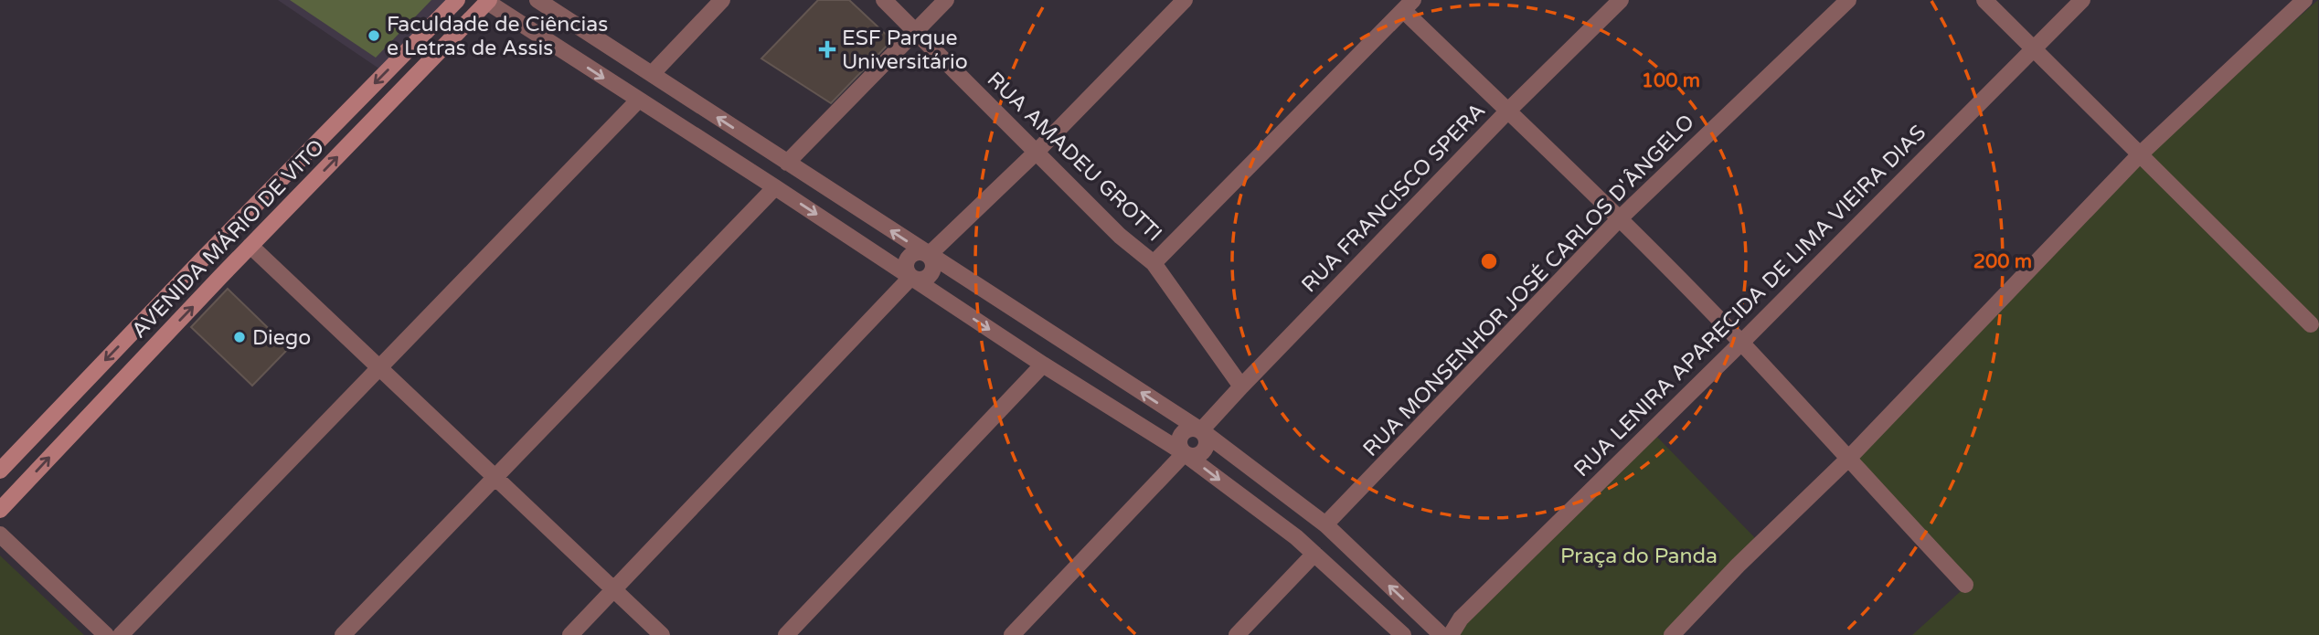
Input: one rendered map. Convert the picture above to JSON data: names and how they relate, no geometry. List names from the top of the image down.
{
  "streets": {
    "main road": ["AVENIDA MÁRIO DE VITO"],
    "street": [
      "RUA AMADEU GROTTI",
      "RUA FRANCISCO SPERA",
      "RUA MONSENHOR JOSÉ CARLOS D'ÂNGELO",
      "RUA LENIRA APARECIDA DE LIMA VIEIRA DIAS"
    ]
  },
  "crossings": [
    ["RUA AMADEU GROTTI", "RUA FRANCISCO SPERA"]
  ],
  "parks": ["Praça do Panda"],
  "places": {
    "other": ["Faculdade de Ciências e Letras de Assis", "Diego"],
    "health": ["ESF Parque Universitário"]
  },
  "rings": ["100 m", "200 m"]
}
